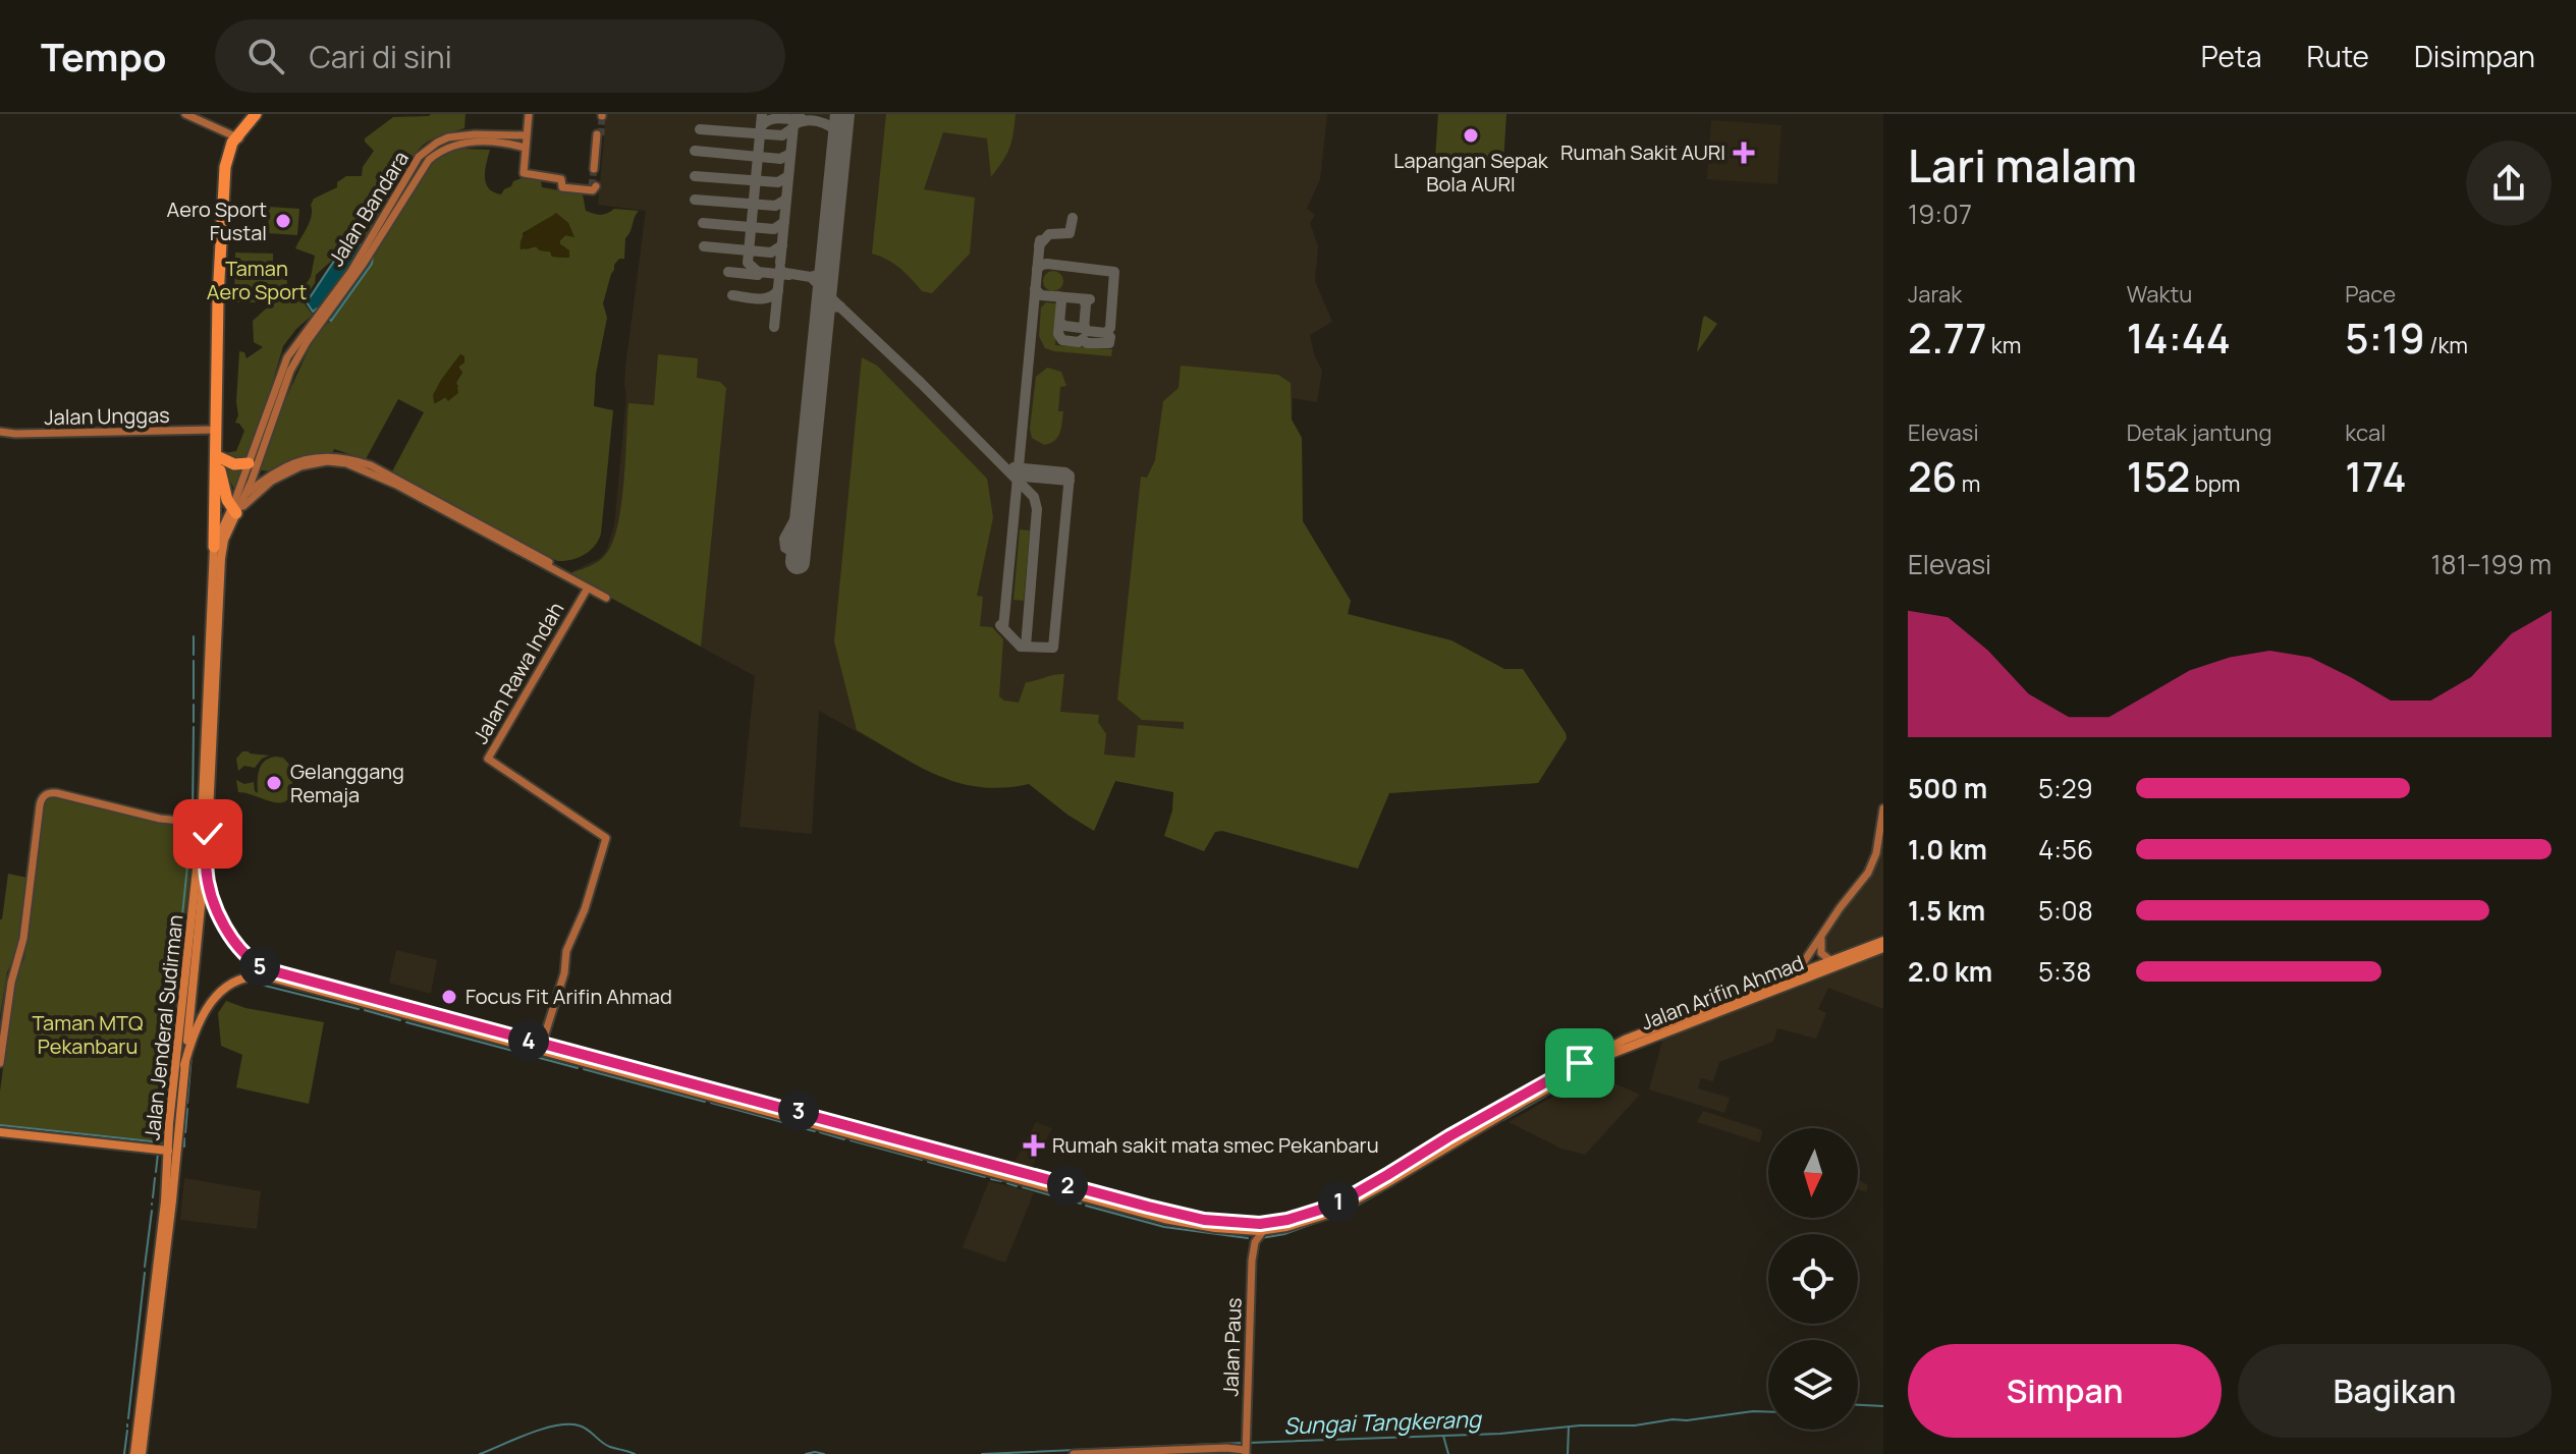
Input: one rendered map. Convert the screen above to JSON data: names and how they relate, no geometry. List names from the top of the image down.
{
  "streets": {
    "main road": ["Jalan Arifin Ahmad", "Jalan Jenderal Sudirman"],
    "street": [
      "Jalan Bandara",
      "Jalan Unggas",
      "Jalan Rawa Indah",
      "Jalan Paus"
    ]
  },
  "crossings": [
    ["Jalan Bandara", "Jalan Jenderal Sudirman"],
    ["Jalan Rawa Indah", "Jalan Arifin Ahmad"],
    ["Jalan Arifin Ahmad", "Jalan Jenderal Sudirman"]
  ],
  "water": ["Sungai Tangkerang"],
  "parks": ["Taman Aero Sport", "Taman MTQ Pekanbaru"],
  "places": {
    "other": [
      "Lapangan Sepak Bola AURI",
      "Aero Sport Fustal",
      "Gelanggang Remaja",
      "Focus Fit Arifin Ahmad"
    ],
    "health": ["Rumah Sakit AURI", "Rumah sakit mata smec Pekanbaru"]
  },
  "north": "bottom",
  "page": {
    "header": "Tempo",
    "search": "Cari di sini",
    "nav": ["Peta", "Rute", "Disimpan"],
    "heading": ["Lari malam", "19:07"],
    "stats": [
      ["Jarak", "2.77 km"],
      ["Waktu", "14:44"],
      ["Pace", "5:19 /km"],
      ["Elevasi", "26 m"],
      ["Detak jantung", "152 bpm"],
      ["kcal", "174"]
    ],
    "chart": ["Elevasi", "181–199 m"],
    "list": [
      {
        "name": "500 m",
        "note": "5:29"
      },
      {
        "name": "1.0 km",
        "note": "4:56"
      },
      {
        "name": "1.5 km",
        "note": "5:08"
      },
      {
        "name": "2.0 km",
        "note": "5:38"
      }
    ],
    "pins": [
      "5",
      "4",
      "3",
      "2",
      "1"
    ],
    "buttons": ["Simpan", "Bagikan"]
  }
}
